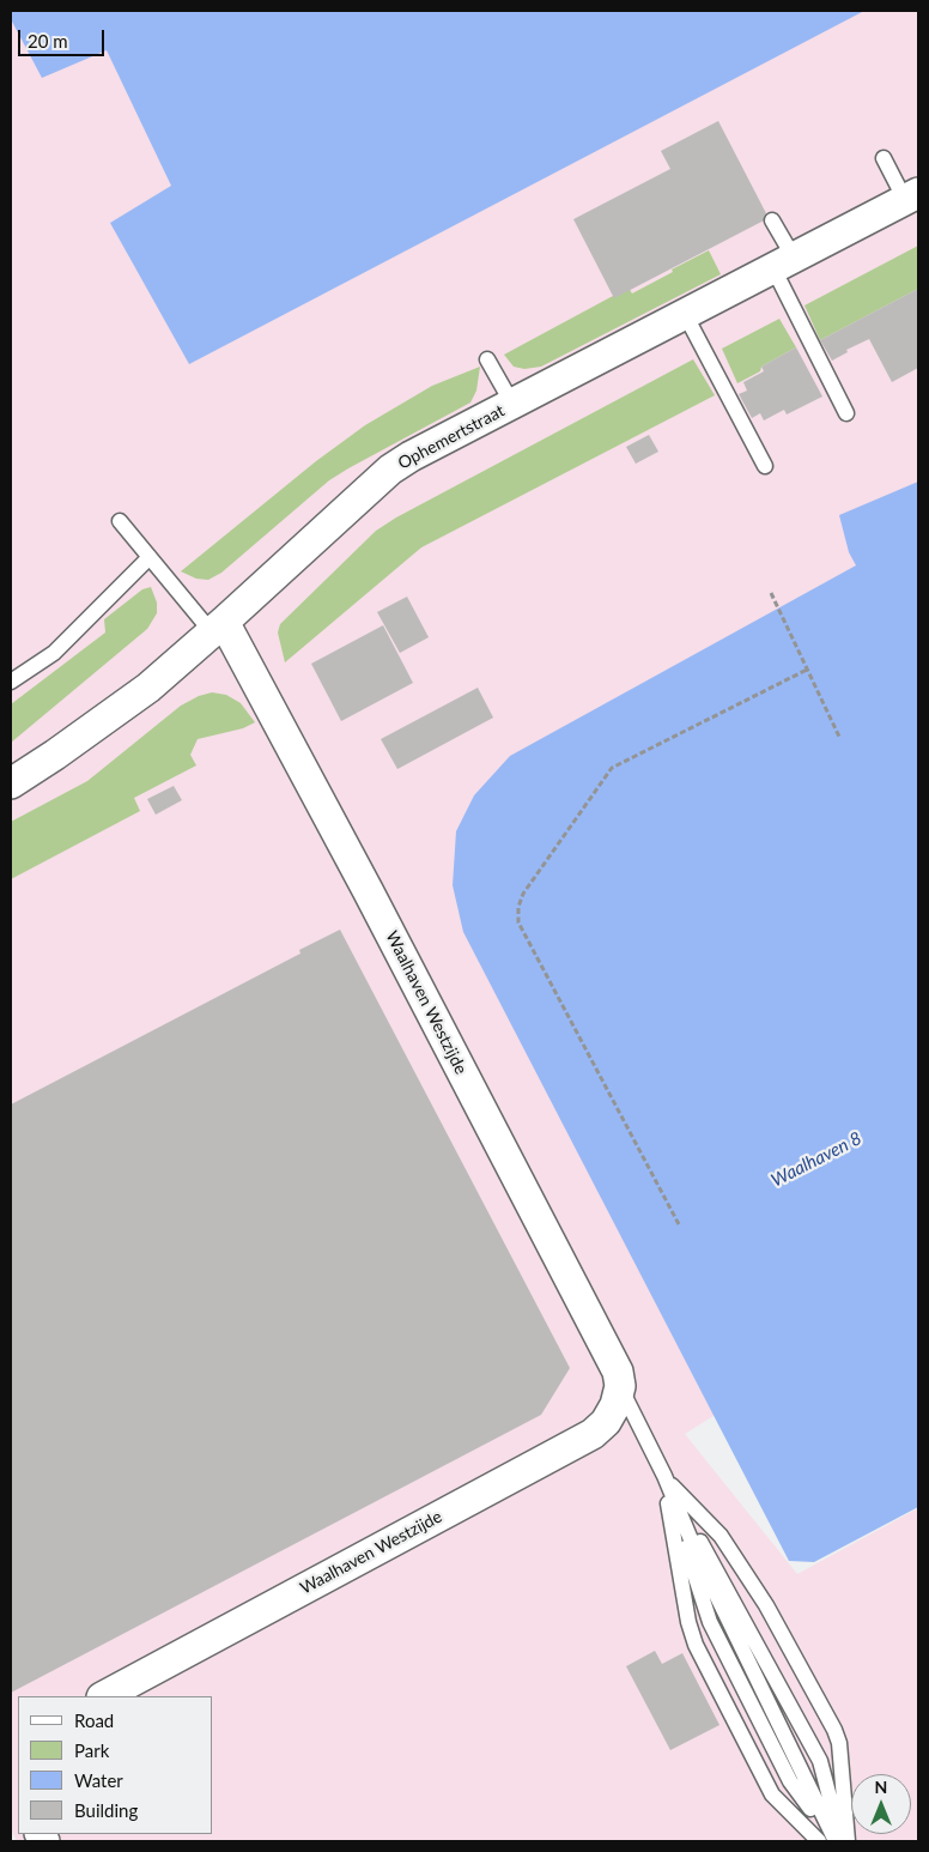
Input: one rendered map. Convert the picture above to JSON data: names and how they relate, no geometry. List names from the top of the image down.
{
  "streets": {
    "street": ["Ophemertstraat", "Waalhaven Westzijde"]
  },
  "crossings": [
    ["Ophemertstraat", "Waalhaven Westzijde"]
  ],
  "water": ["Waalhaven 8"],
  "legend": [
    "Road",
    "Park",
    "Water",
    "Building"
  ],
  "scale_bar": "20 m",
  "north": "top"
}
